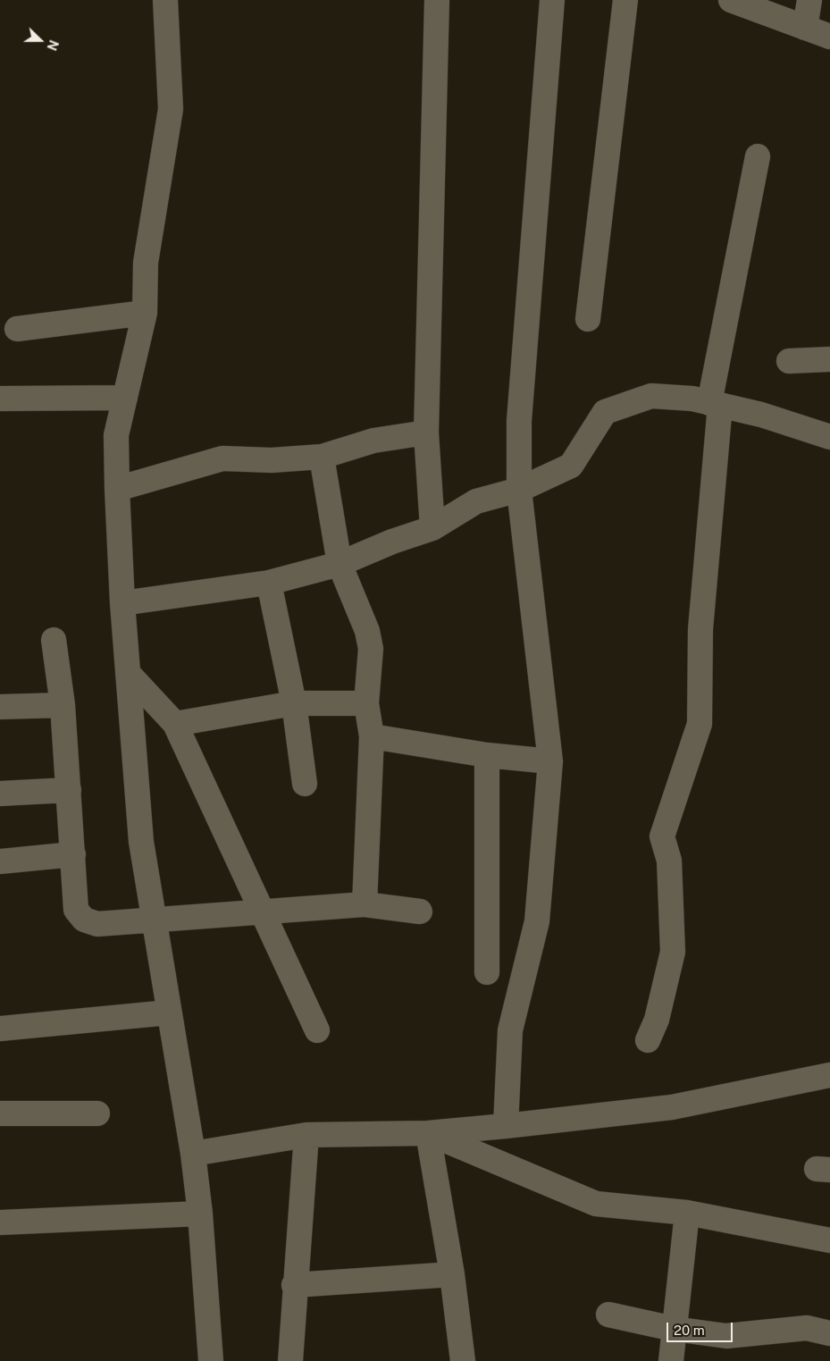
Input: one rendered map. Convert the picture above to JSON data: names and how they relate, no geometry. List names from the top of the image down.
{
  "scale_bar": "20 m",
  "north": "right"
}
